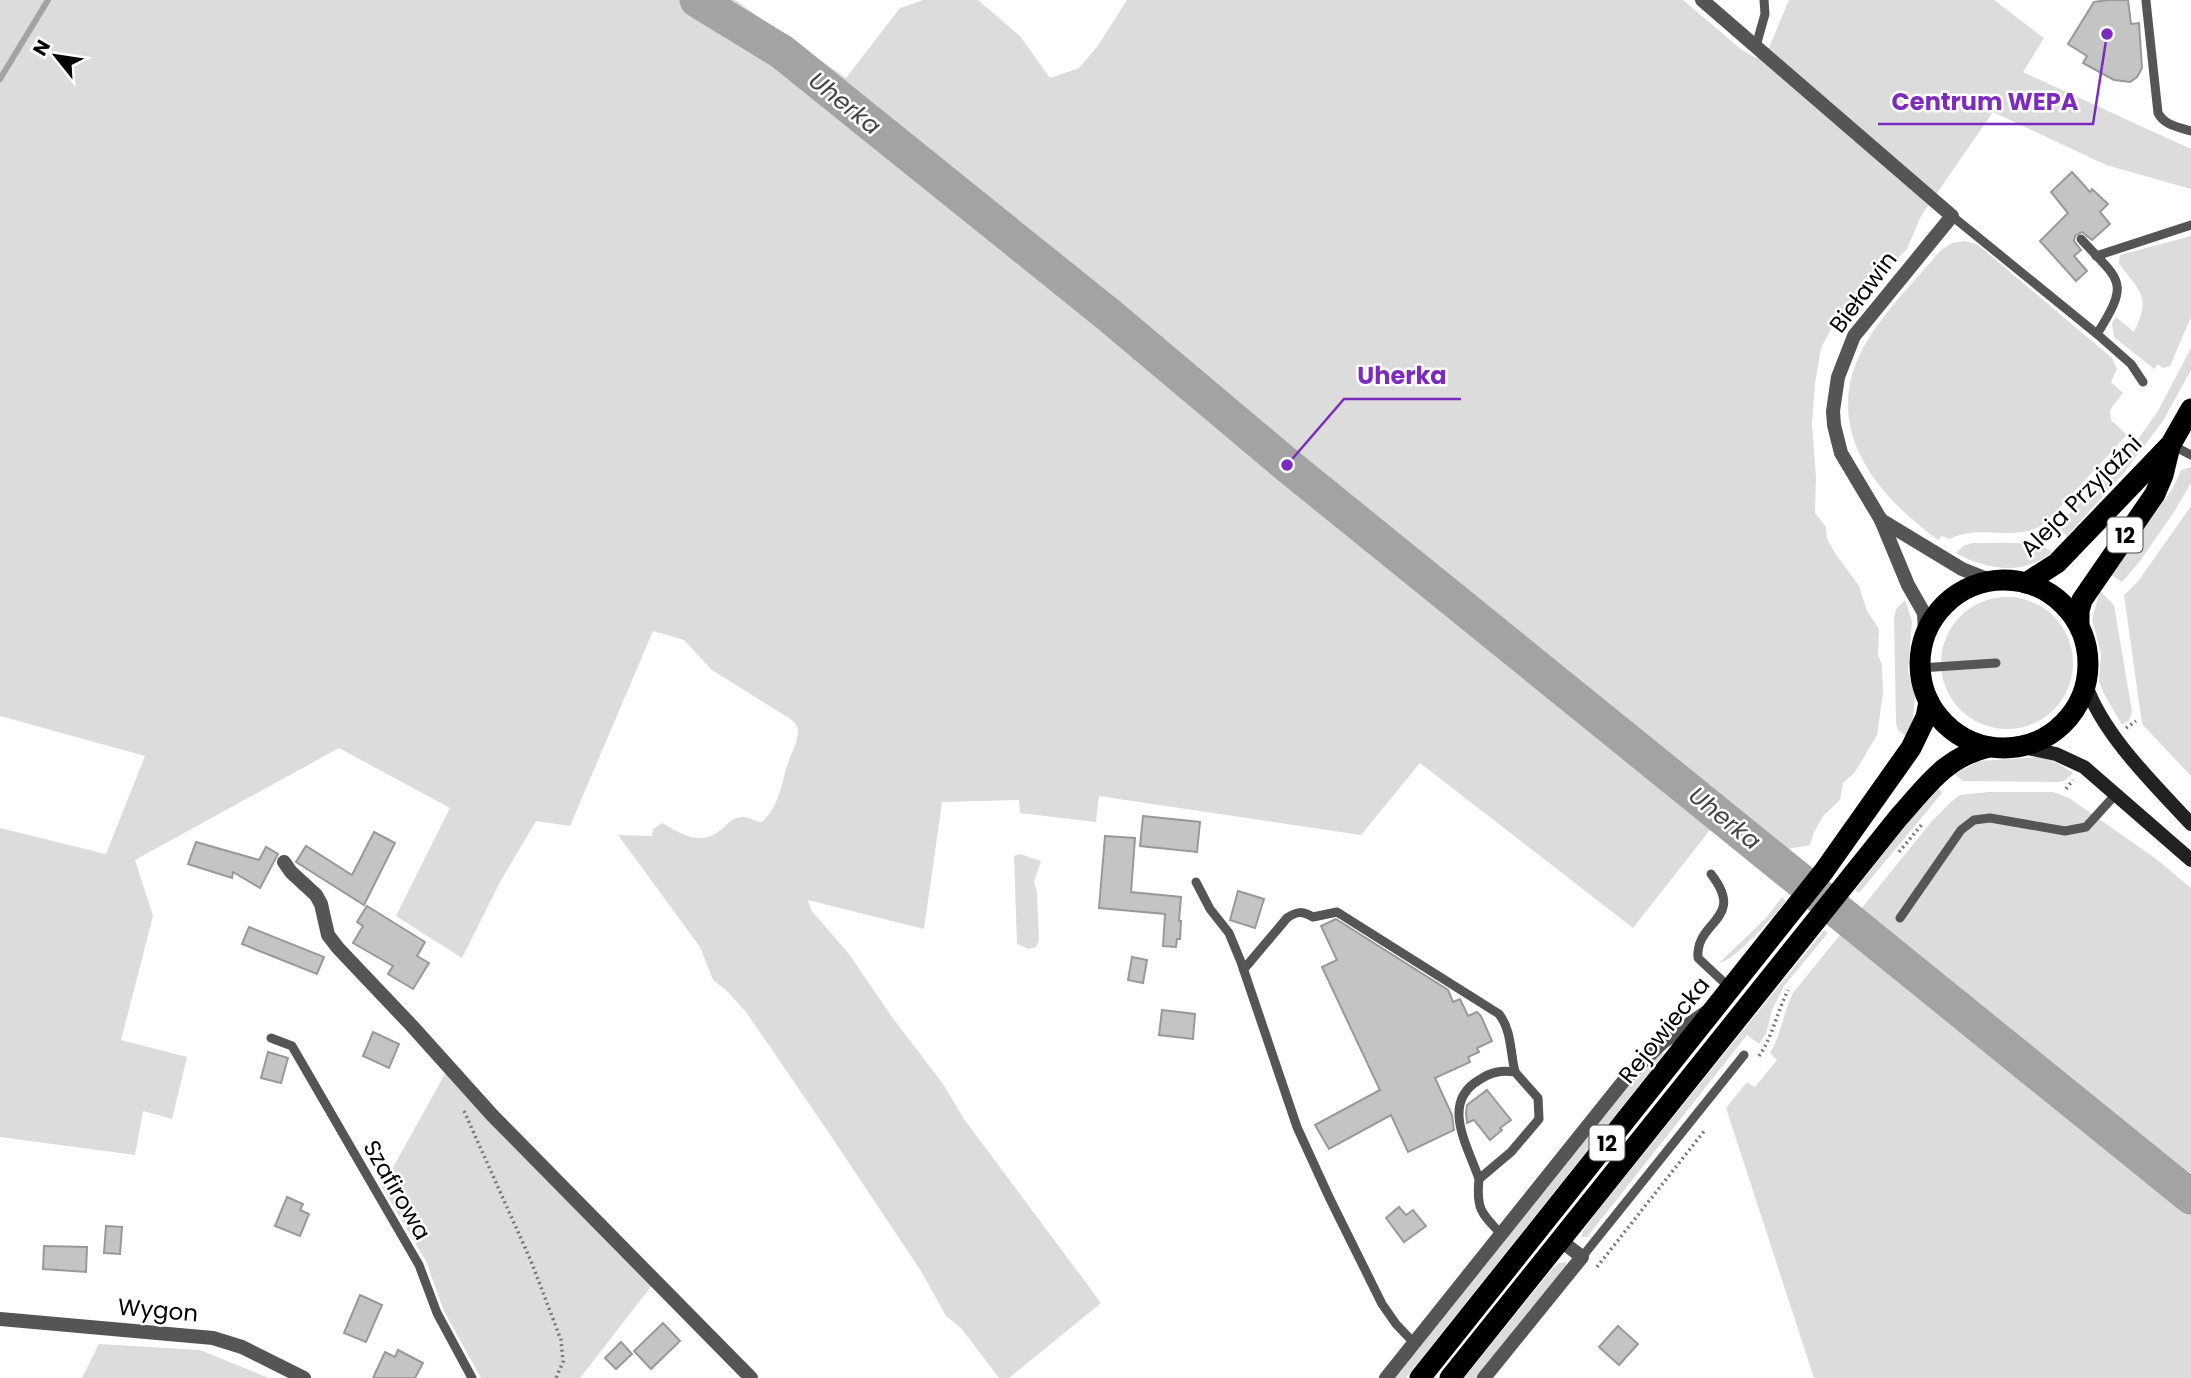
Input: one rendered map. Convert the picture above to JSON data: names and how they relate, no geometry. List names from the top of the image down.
{
  "streets": {
    "highway": ["Aleja Przyjaźni", "12", "Rejowiecka"],
    "street": ["Bieławin", "Wygon"],
    "lane": ["Szafirowa"]
  },
  "crossings": [
    ["Bieławin", "Aleja Przyjaźni"],
    ["Bieławin", "12"],
    ["Bieławin", "Rejowiecka"],
    ["Aleja Przyjaźni", "12"],
    ["Aleja Przyjaźni", "Rejowiecka"],
    ["12", "Rejowiecka"]
  ],
  "water": ["Uherka"],
  "places": ["Centrum WEPA", "Uherka"],
  "north": "top left"
}
